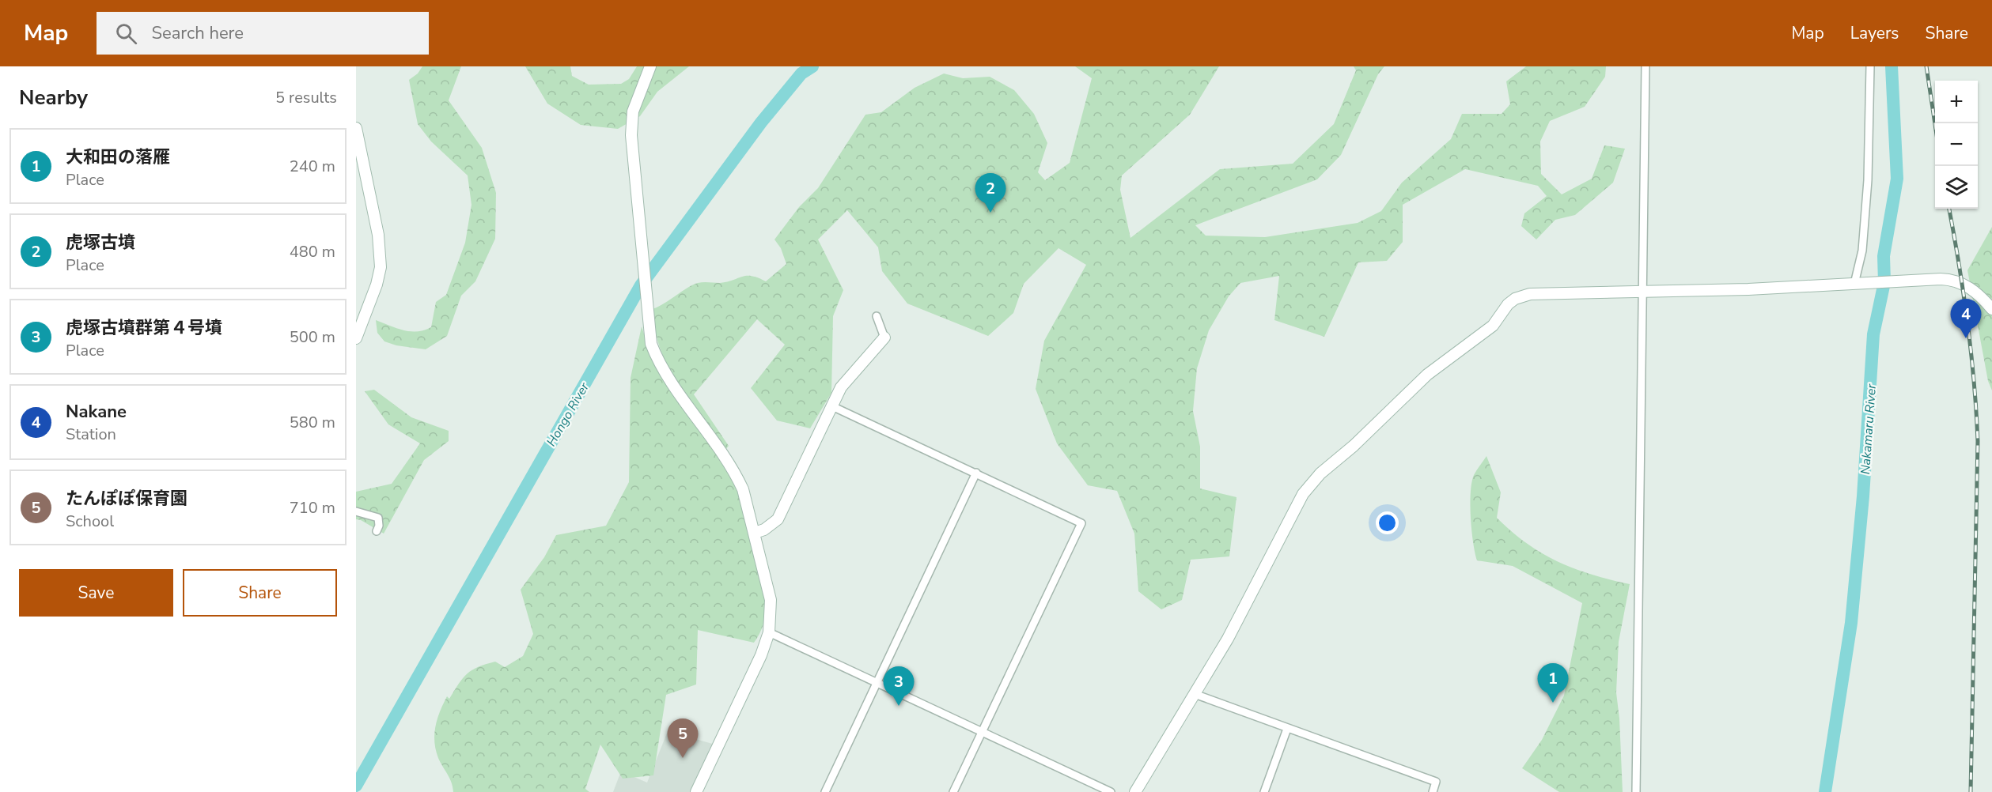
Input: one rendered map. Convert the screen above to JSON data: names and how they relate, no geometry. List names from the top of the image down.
{
  "water": ["Hongo River", "Nakamaru River"],
  "page": {
    "header": "Map",
    "search": "Search here",
    "nav": ["Map", "Layers", "Share"],
    "heading": ["Nearby", "5 results"],
    "map_buttons": ["+", "−"],
    "list": [
      {
        "mark": "1",
        "name": "大和田の落雁",
        "note": "Place",
        "value": "240 m"
      },
      {
        "mark": "2",
        "name": "虎塚古墳",
        "note": "Place",
        "value": "480 m"
      },
      {
        "mark": "3",
        "name": "虎塚古墳群第４号墳",
        "note": "Place",
        "value": "500 m"
      },
      {
        "mark": "4",
        "name": "Nakane",
        "note": "Station",
        "value": "580 m"
      },
      {
        "mark": "5",
        "name": "たんぽぽ保育園",
        "note": "School",
        "value": "710 m"
      }
    ],
    "pins": [
      "2",
      "4",
      "1",
      "3",
      "5"
    ],
    "buttons": ["Save", "Share"]
  }
}
